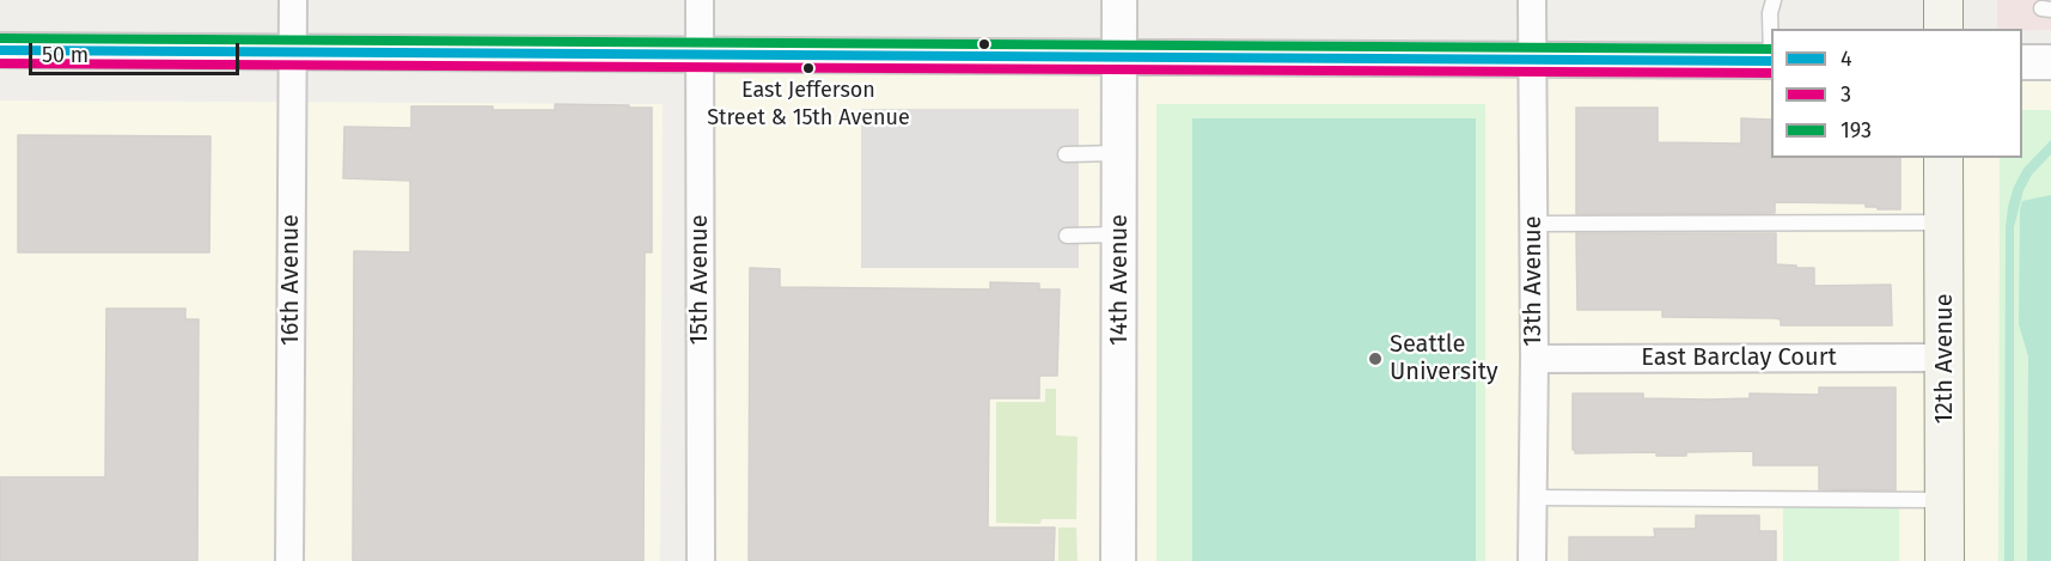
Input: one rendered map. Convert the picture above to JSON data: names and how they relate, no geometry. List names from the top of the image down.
{
  "streets": {
    "main road": ["12th Avenue"],
    "street": [
      "16th Avenue",
      "15th Avenue",
      "14th Avenue",
      "13th Avenue",
      "East Barclay Court"
    ]
  },
  "crossings": [
    ["13th Avenue", "East Barclay Court"],
    ["East Barclay Court", "12th Avenue"]
  ],
  "places": ["East Jefferson Street & 15th Avenue", "Seattle University"],
  "lines": ["transit line 193", "transit line 4", "transit line 3"],
  "legend": ["4", "3", "193"],
  "scale_bar": "50 m"
}
